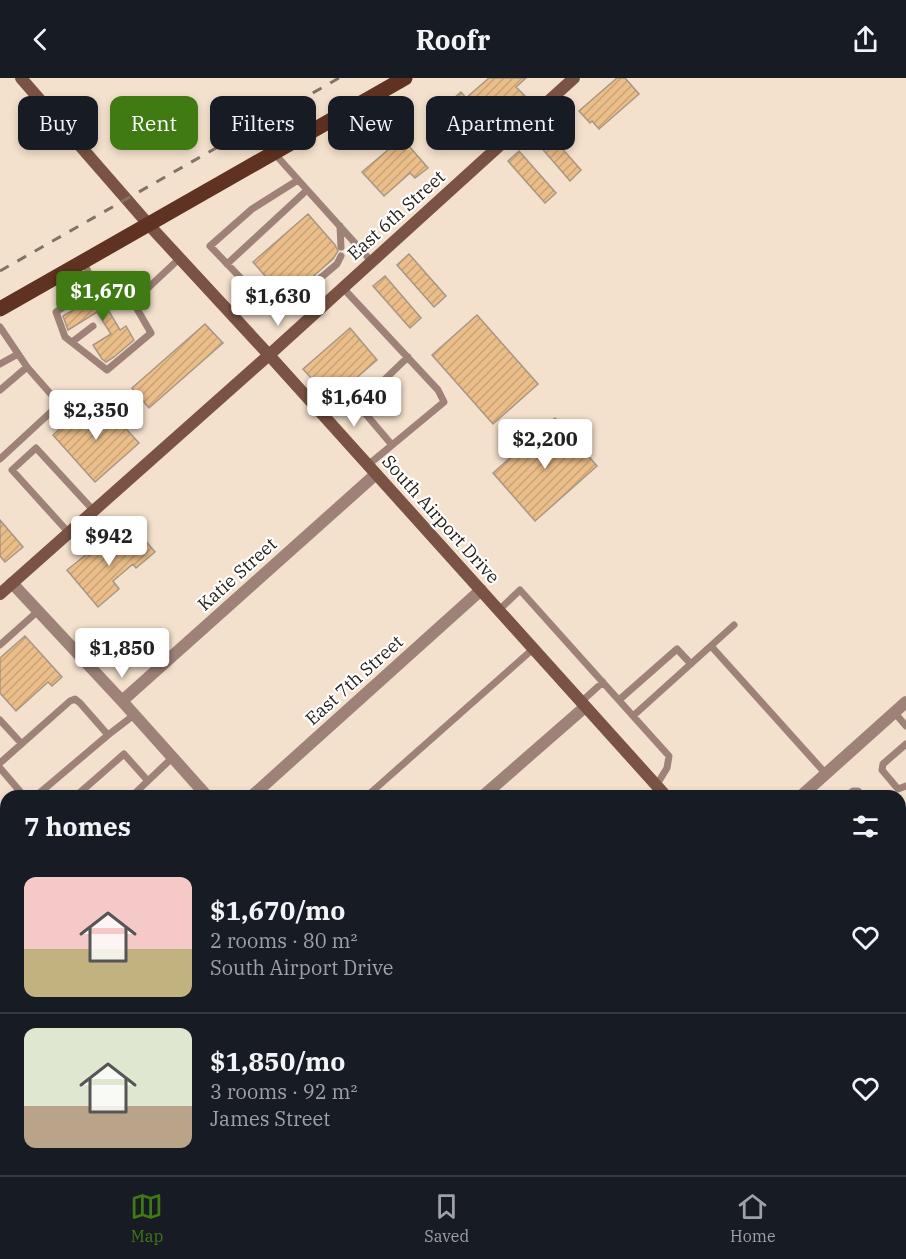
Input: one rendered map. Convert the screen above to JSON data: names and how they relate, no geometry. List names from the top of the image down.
{
  "streets": {
    "street": [
      "East 6th Street",
      "South Airport Drive",
      "Katie Street",
      "East 7th Street"
    ]
  },
  "crossings": [
    ["East 6th Street", "South Airport Drive"],
    ["South Airport Drive", "Katie Street"],
    ["South Airport Drive", "East 7th Street"]
  ],
  "page": {
    "header": "Roofr",
    "chip": [
      "Buy",
      "Rent",
      "Filters",
      "New",
      "Apartment"
    ],
    "price": [
      "$1,670",
      "$1,630",
      "$1,640",
      "$2,350",
      "$2,200",
      "$942",
      "$1,850"
    ],
    "heading": "7 homes",
    "list": [
      {
        "name": "$1,670/mo",
        "note": "2 rooms · 80 m² · South Airport Drive"
      },
      {
        "name": "$1,850/mo",
        "note": "3 rooms · 92 m² · James Street"
      }
    ],
    "tabs": ["Map", "Saved", "Home"]
  }
}
